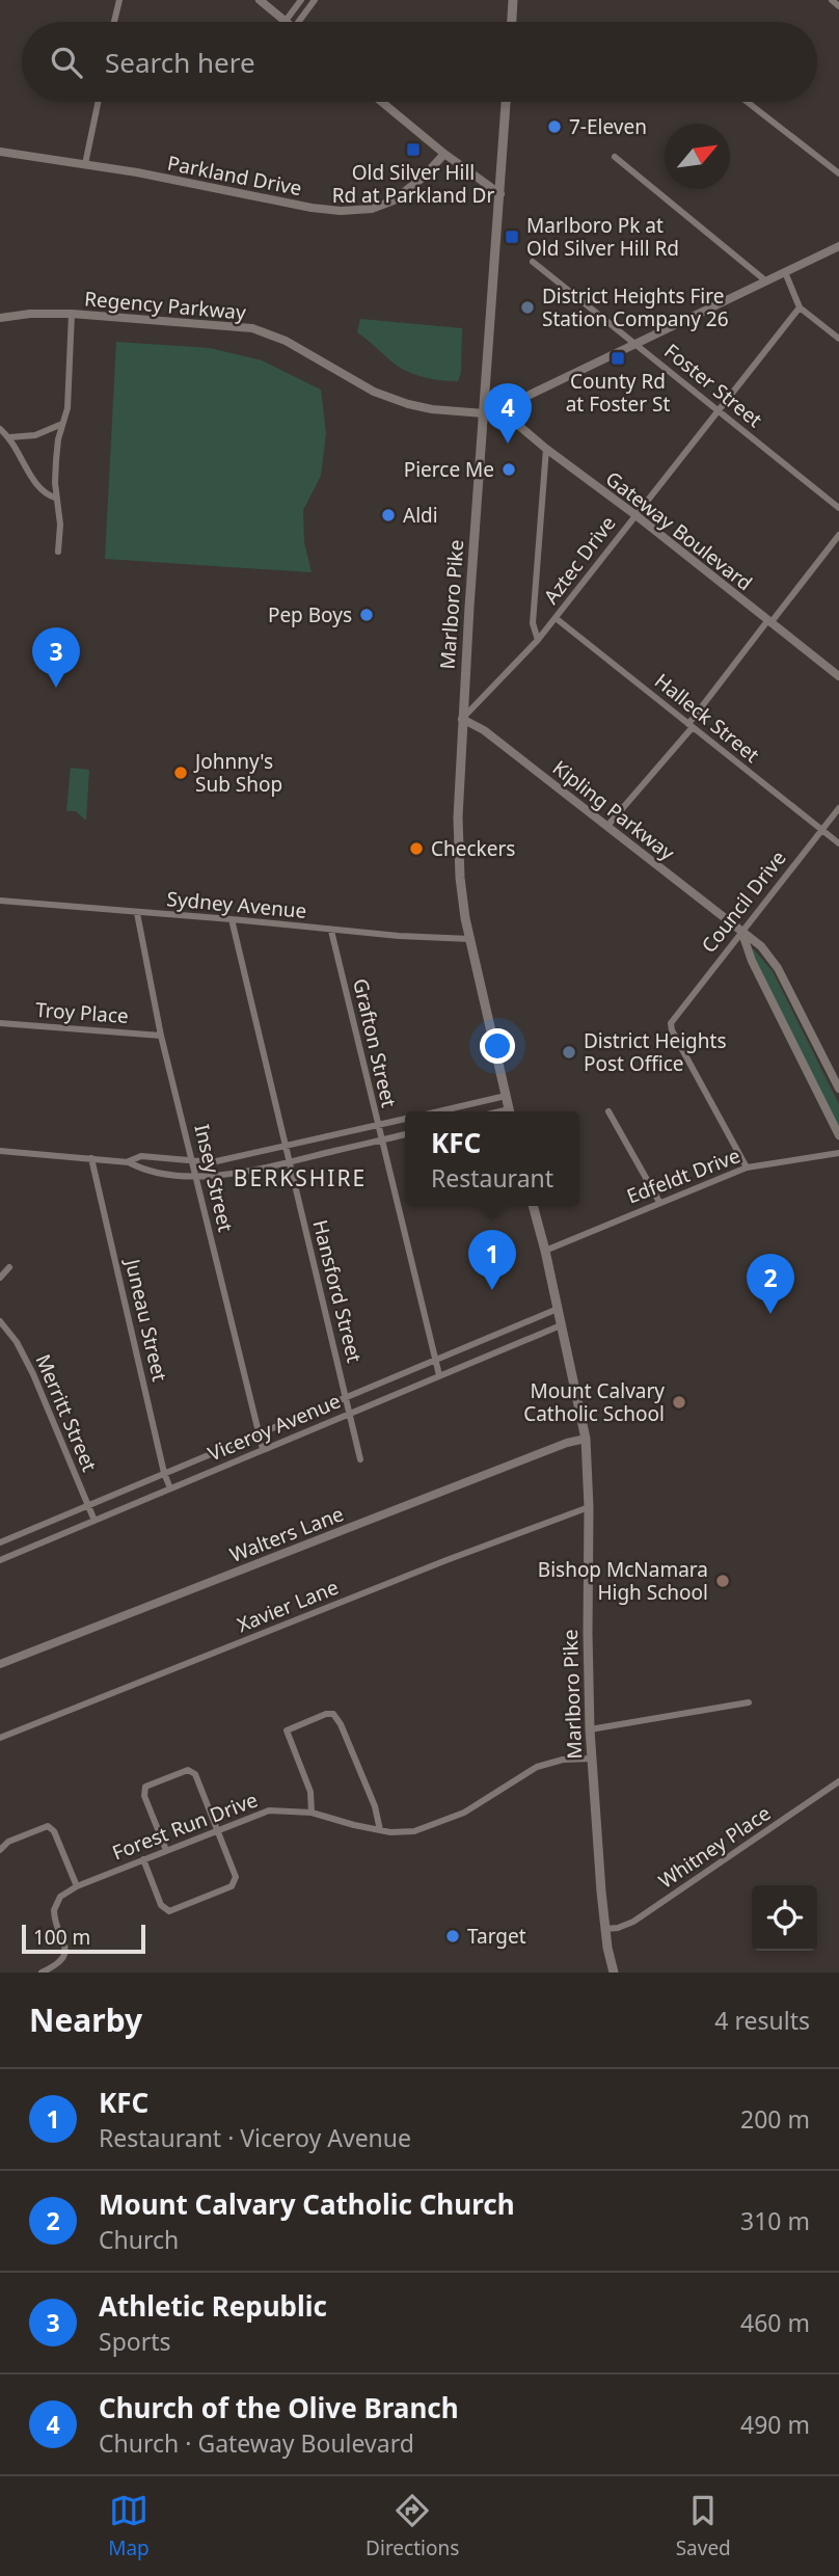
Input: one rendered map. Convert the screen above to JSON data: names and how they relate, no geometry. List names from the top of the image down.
{
  "streets": {
    "main road": ["Marlboro Pike"],
    "street": [
      "Parkland Drive",
      "Regency Parkway",
      "Foster Street",
      "Gateway Boulevard",
      "Aztec Drive",
      "Halleck Street",
      "Kipling Parkway",
      "Council Drive",
      "Sydney Avenue",
      "Troy Place",
      "Grafton Street",
      "Edfeldt Drive",
      "Insey Street",
      "Hansford Street",
      "Juneau Street",
      "Merritt Street",
      "Viceroy Avenue",
      "Walters Lane",
      "Xavier Lane",
      "Forest Run Drive",
      "Whitney Place"
    ]
  },
  "crossings": [
    ["Regency Parkway", "Foster Street"],
    ["Regency Parkway", "Gateway Boulevard"],
    ["Regency Parkway", "Marlboro Pike"],
    ["Foster Street", "Aztec Drive"],
    ["Gateway Boulevard", "Aztec Drive"],
    ["Aztec Drive", "Marlboro Pike"],
    ["Aztec Drive", "Halleck Street"],
    ["Aztec Drive", "Kipling Parkway"],
    ["Marlboro Pike", "Kipling Parkway"],
    ["Marlboro Pike", "Sydney Avenue"],
    ["Marlboro Pike", "Edfeldt Drive"],
    ["Marlboro Pike", "Viceroy Avenue"],
    ["Marlboro Pike", "Walters Lane"],
    ["Marlboro Pike", "Xavier Lane"],
    ["Marlboro Pike", "Forest Run Drive"],
    ["Marlboro Pike", "Whitney Place"],
    ["Halleck Street", "Council Drive"],
    ["Kipling Parkway", "Council Drive"],
    ["Council Drive", "Edfeldt Drive"],
    ["Sydney Avenue", "Grafton Street"],
    ["Sydney Avenue", "Insey Street"],
    ["Sydney Avenue", "Hansford Street"],
    ["Troy Place", "Insey Street"],
    ["Grafton Street", "Viceroy Avenue"],
    ["Insey Street", "Viceroy Avenue"],
    ["Hansford Street", "Viceroy Avenue"],
    ["Juneau Street", "Viceroy Avenue"],
    ["Merritt Street", "Viceroy Avenue"]
  ],
  "districts": ["BERKSHIRE"],
  "places": {
    "other": [
      "7-Eleven",
      "District Heights Fire Station Company 26",
      "Pierce Me",
      "Aldi",
      "Pep Boys",
      "Johnny's Sub Shop",
      "Checkers",
      "District Heights Post Office",
      "Mount Calvary Catholic School",
      "Bishop McNamara High School",
      "Target"
    ],
    "transit": ["Old Silver Hill Rd at Parkland Dr", "Marlboro Pk at Old Silver Hill Rd", "County Rd at Foster St"]
  },
  "scale_bar": "100 m",
  "north": "top right",
  "page": {
    "search": "Search here",
    "pins": [
      "4",
      "3",
      "1",
      "2"
    ],
    "popup": ["KFC", "Restaurant"],
    "scale": "100 m",
    "heading": ["Nearby", "4 results"],
    "list": [
      {
        "mark": "1",
        "name": "KFC",
        "note": "Restaurant · Viceroy Avenue",
        "value": "200 m"
      },
      {
        "mark": "2",
        "name": "Mount Calvary Catholic Church",
        "note": "Church",
        "value": "310 m"
      },
      {
        "mark": "3",
        "name": "Athletic Republic",
        "note": "Sports",
        "value": "460 m"
      },
      {
        "mark": "4",
        "name": "Church of the Olive Branch",
        "note": "Church · Gateway Boulevard",
        "value": "490 m"
      }
    ],
    "nav": ["Map", "Directions", "Saved"]
  }
}
